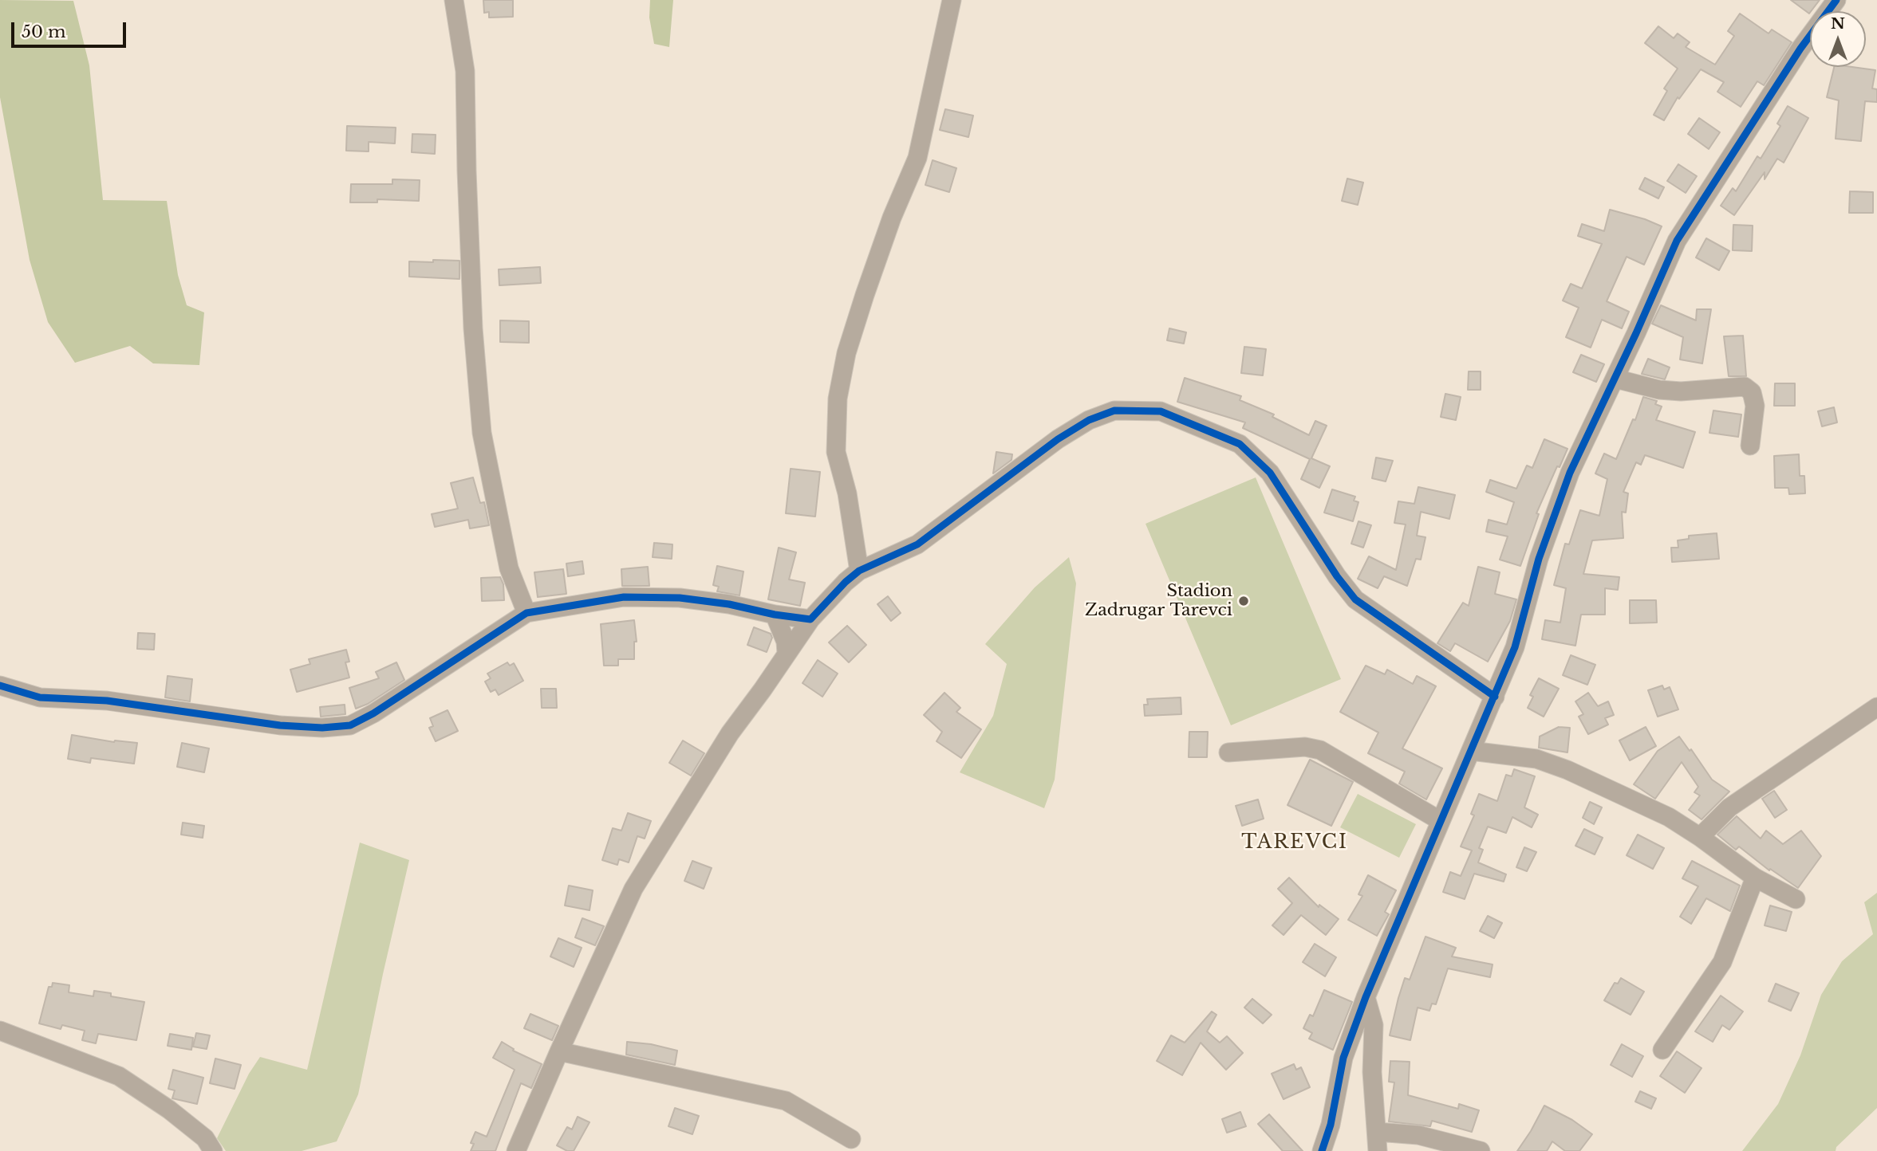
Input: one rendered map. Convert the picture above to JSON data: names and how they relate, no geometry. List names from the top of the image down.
{
  "districts": ["TAREVCI"],
  "places": ["Stadion Zadrugar Tarevci"],
  "scale_bar": "50 m",
  "north": "top"
}
